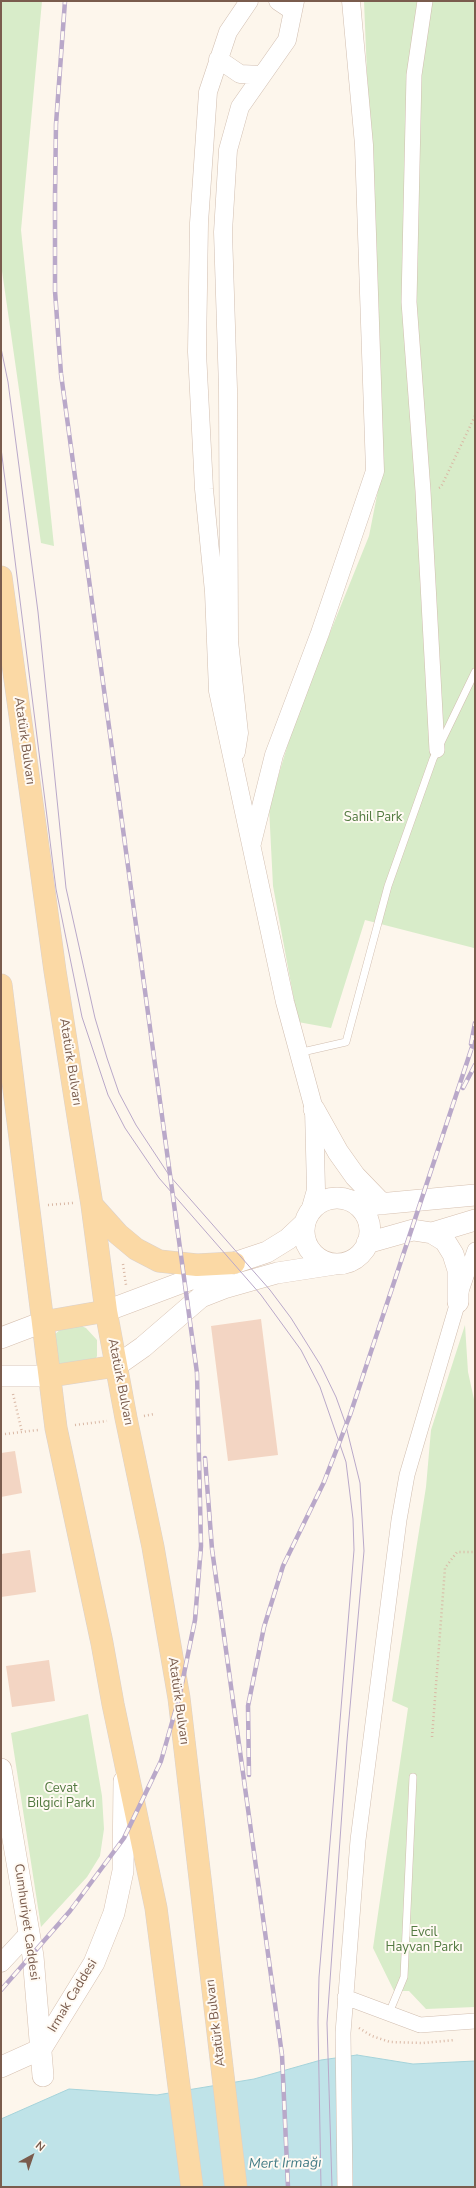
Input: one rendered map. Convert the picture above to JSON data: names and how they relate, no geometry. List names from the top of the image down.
{
  "streets": {
    "main road": ["Atatürk Bulvarı", "Cumhuriyet Caddesi", "Irmak Caddesi"]
  },
  "crossings": [
    ["Cumhuriyet Caddesi", "Irmak Caddesi"]
  ],
  "water": ["Mert Irmağı"],
  "parks": ["Sahil Park", "Cevat Bilgici Parkı", "Evcil Hayvan Parkı"],
  "north": "top right"
}
